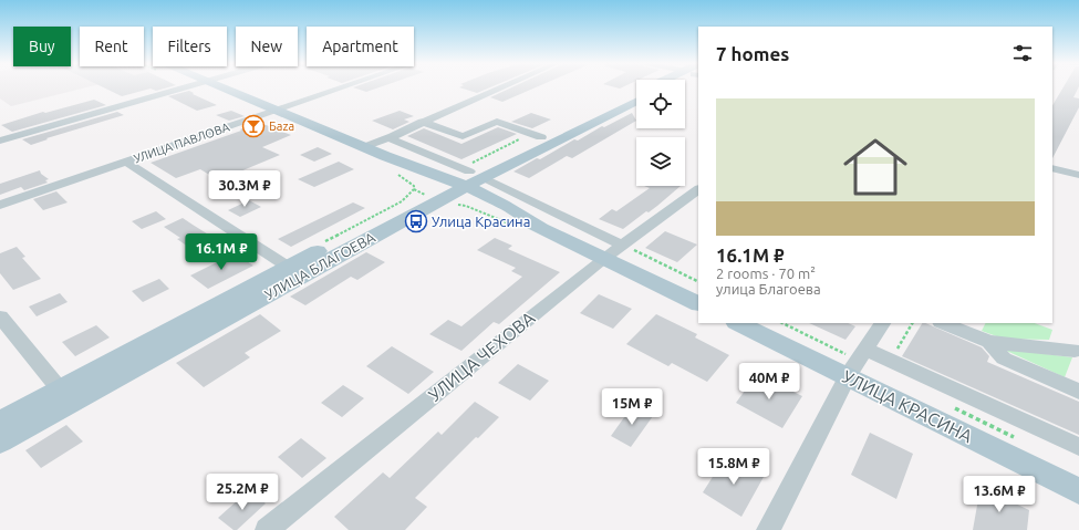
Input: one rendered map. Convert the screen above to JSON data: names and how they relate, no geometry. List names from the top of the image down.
{
  "streets": {
    "main road": ["УЛИЦА БЛАГОЕВА", "УЛИЦА КРАСИНА"],
    "street": ["УЛИЦА ПАВЛОВА", "УЛИЦА ЧЕХОВА"]
  },
  "places": {
    "bar": ["Баza"],
    "bus stop": ["Улица Красина"]
  },
  "page": {
    "chip": [
      "Buy",
      "Rent",
      "Filters",
      "New",
      "Apartment"
    ],
    "heading": "7 homes",
    "list": [
      {
        "name": "16.1M ₽",
        "note": "2 rooms · 70 m² · улица Благоева"
      }
    ],
    "price": [
      "30.3M ₽",
      "16.1M ₽",
      "40M ₽",
      "15M ₽",
      "15.8M ₽",
      "25.2M ₽",
      "13.6M ₽"
    ]
  }
}
